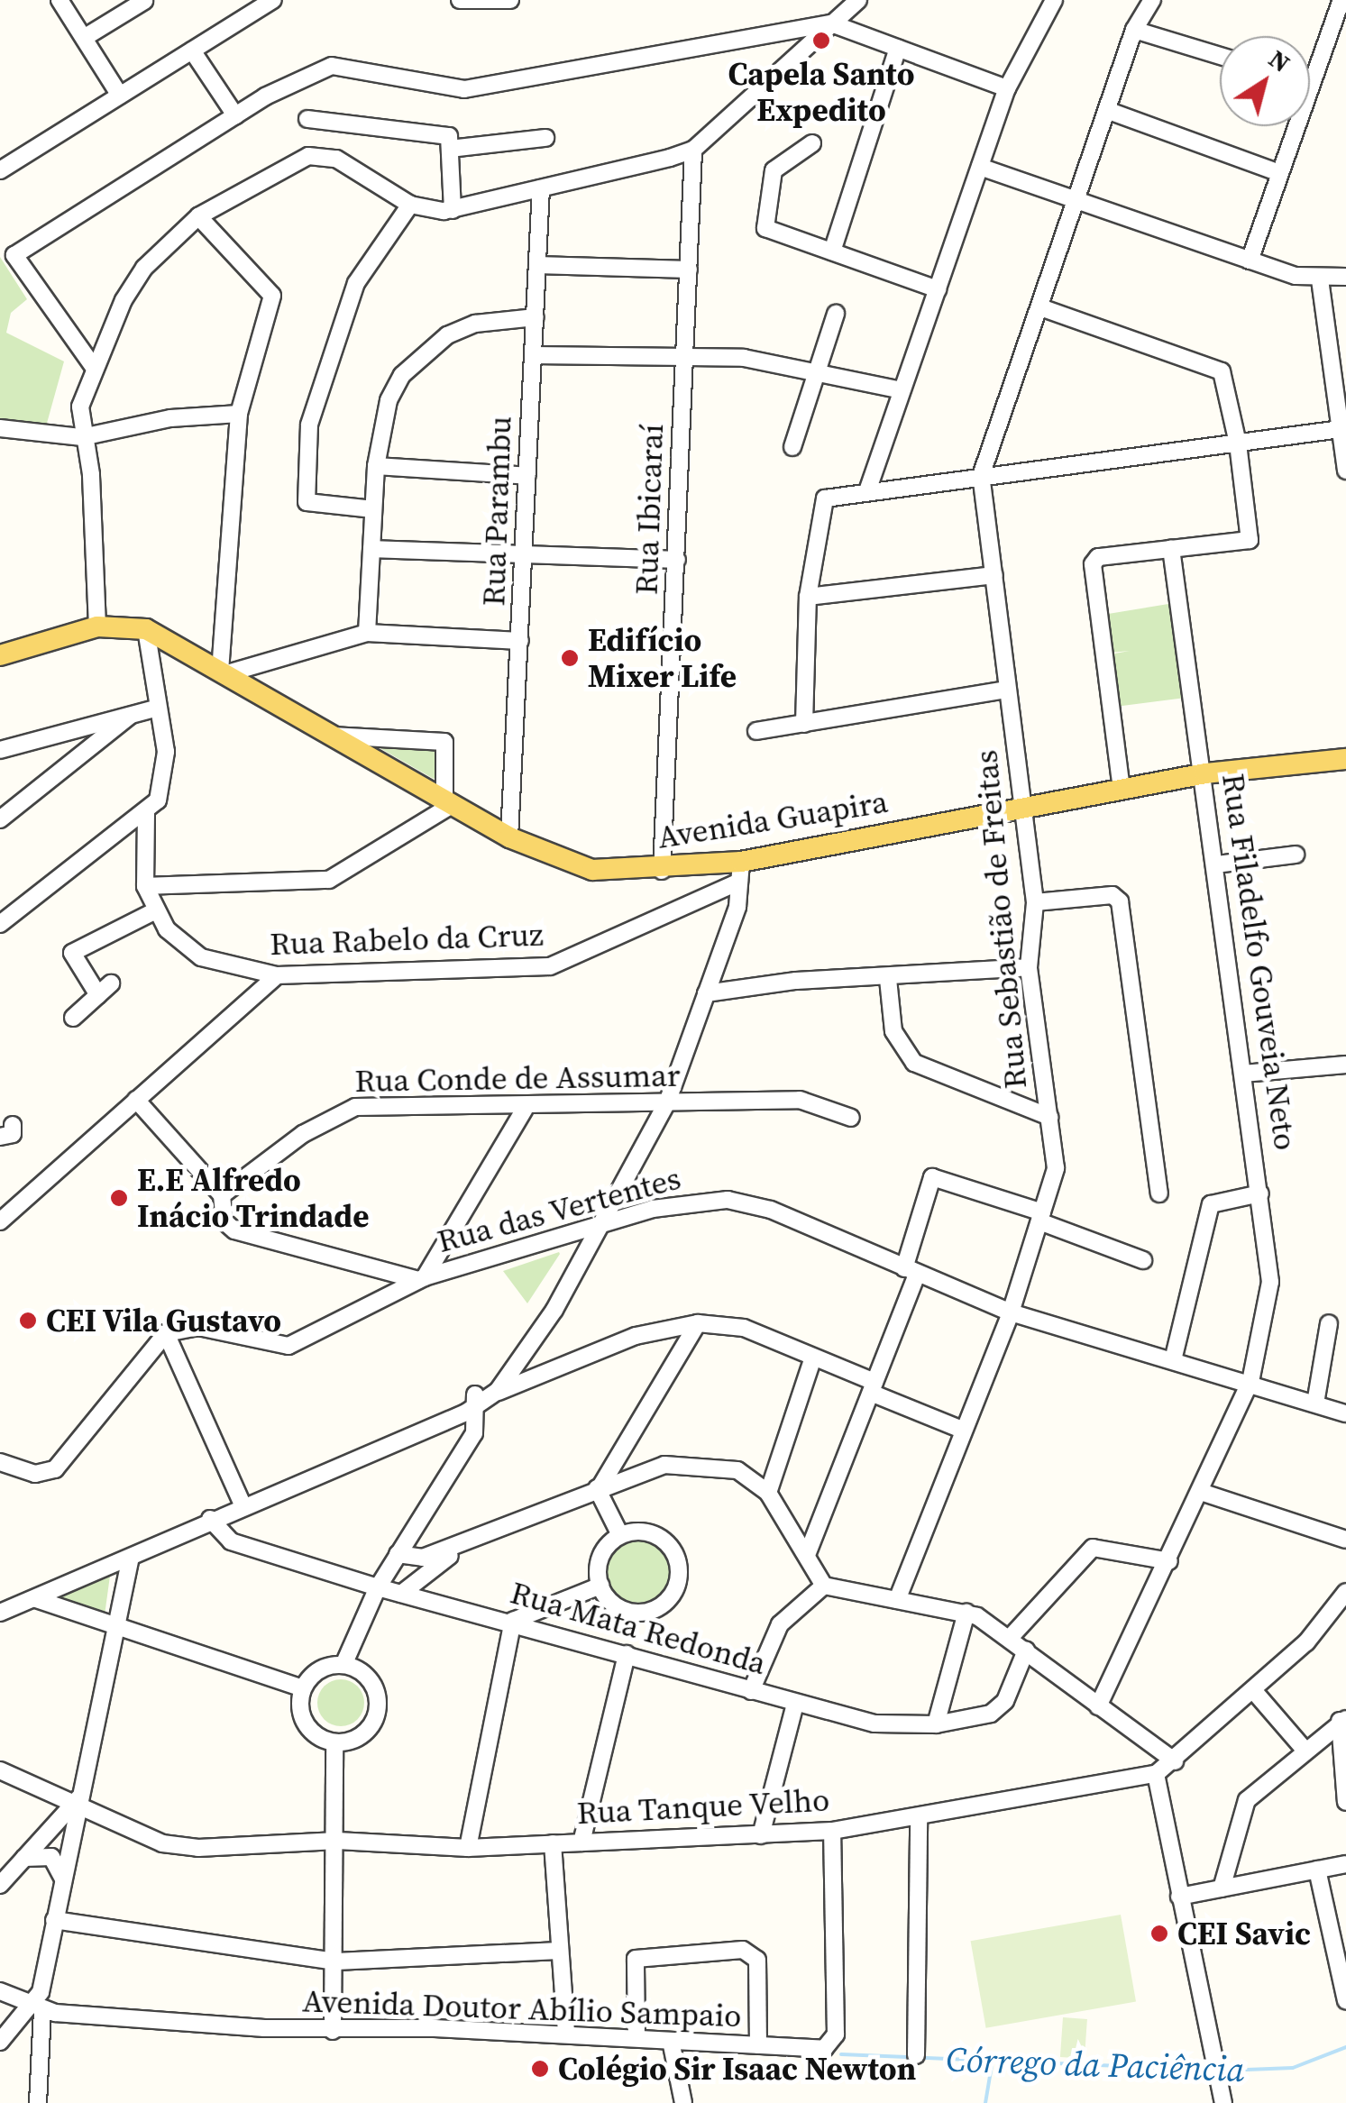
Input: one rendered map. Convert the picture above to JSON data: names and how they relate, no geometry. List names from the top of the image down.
{
  "streets": {
    "main road": ["Avenida Guapira"],
    "street": [
      "Rua Ibicaraí",
      "Rua Parambu",
      "Rua Sebastião de Freitas",
      "Rua Rabelo da Cruz",
      "Rua Filadelfo Gouveia Neto",
      "Rua Conde de Assumar",
      "Rua das Vertentes",
      "Rua Mata Redonda",
      "Rua Tanque Velho",
      "Avenida Doutor Abílio Sampaio"
    ]
  },
  "crossings": [
    ["Rua Ibicaraí", "Avenida Guapira"],
    ["Rua Parambu", "Avenida Guapira"],
    ["Avenida Guapira", "Rua Sebastião de Freitas"],
    ["Avenida Guapira", "Rua Rabelo da Cruz"],
    ["Avenida Guapira", "Rua Filadelfo Gouveia Neto"],
    ["Rua Sebastião de Freitas", "Rua das Vertentes"],
    ["Rua Filadelfo Gouveia Neto", "Rua das Vertentes"],
    ["Rua Tanque Velho", "Avenida Doutor Abílio Sampaio"]
  ],
  "water": ["Córrego da Paciência"],
  "places": [
    "Capela Santo Expedito",
    "Edifício Mixer Life",
    "E.E Alfredo Inácio Trindade",
    "CEI Vila Gustavo",
    "CEI Savic",
    "Colégio Sir Isaac Newton"
  ],
  "north": "top right"
}
